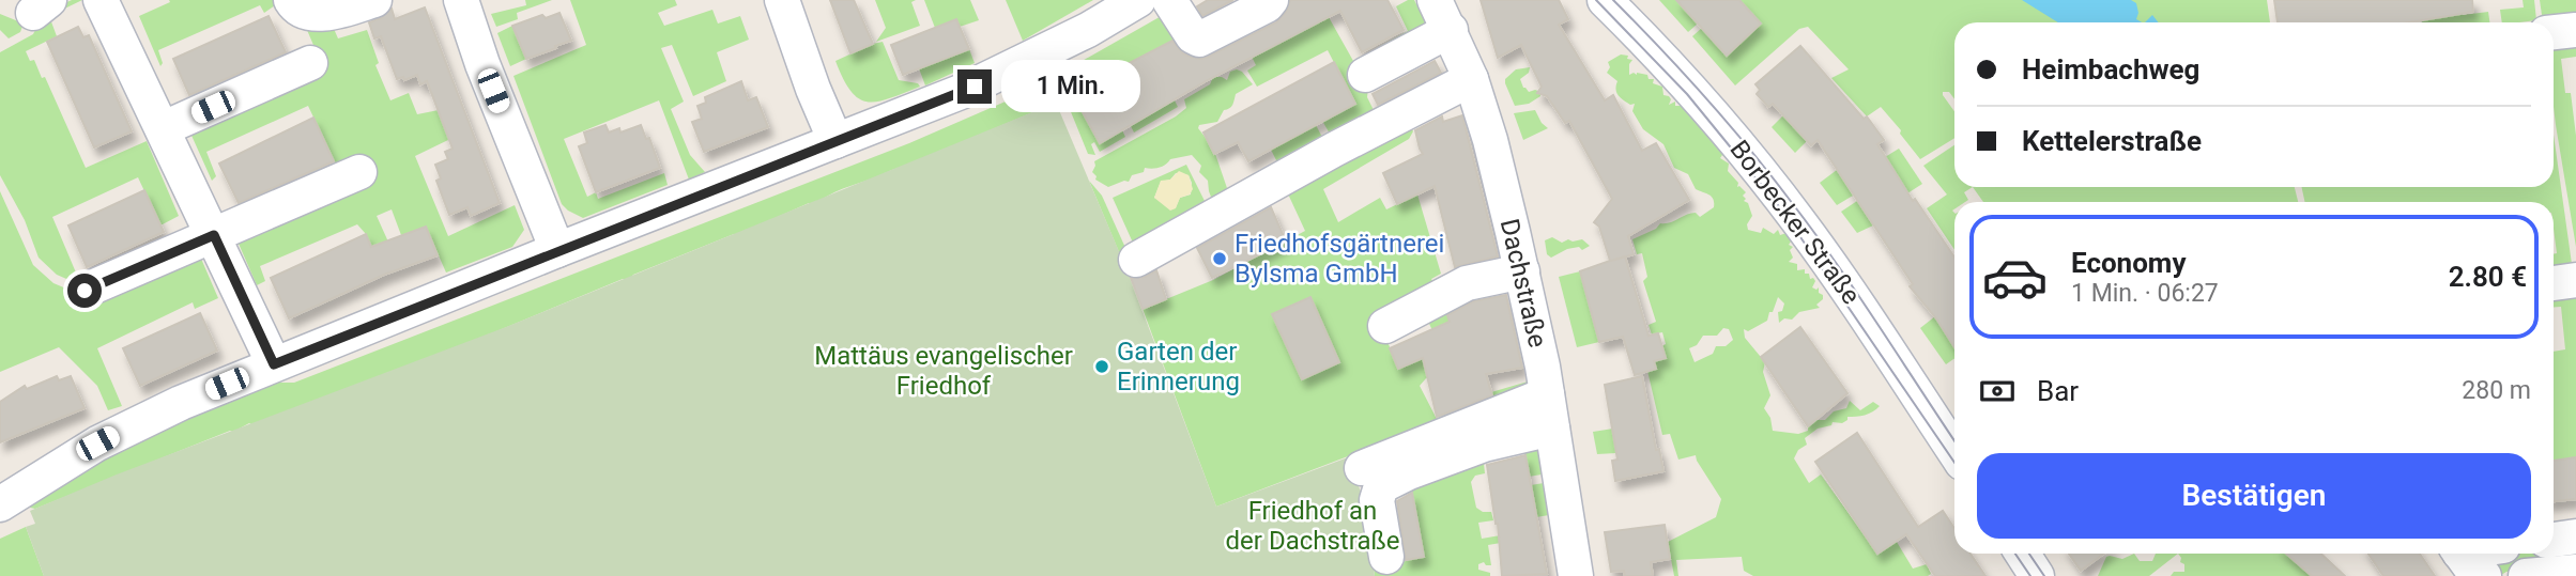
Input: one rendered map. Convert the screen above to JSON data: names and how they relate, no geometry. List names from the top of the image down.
{
  "streets": {
    "street": ["Borbecker Straße", "Dachstraße"]
  },
  "parks": ["Mattäus evangelischer Friedhof", "Friedhof an der Dachstraße"],
  "places": ["Friedhofsgärtnerei Bylsma GmbH", "Garten der Erinnerung"],
  "page": {
    "banner": ["Heimbachweg", "Kettelerstraße"],
    "bubble": "1 Min.",
    "list": [
      {
        "name": "Economy",
        "note": "1 Min. · 06:27",
        "value": "2.80 €"
      }
    ],
    "pay": ["Bar", "280 m"],
    "buttons": "Bestätigen"
  }
}
